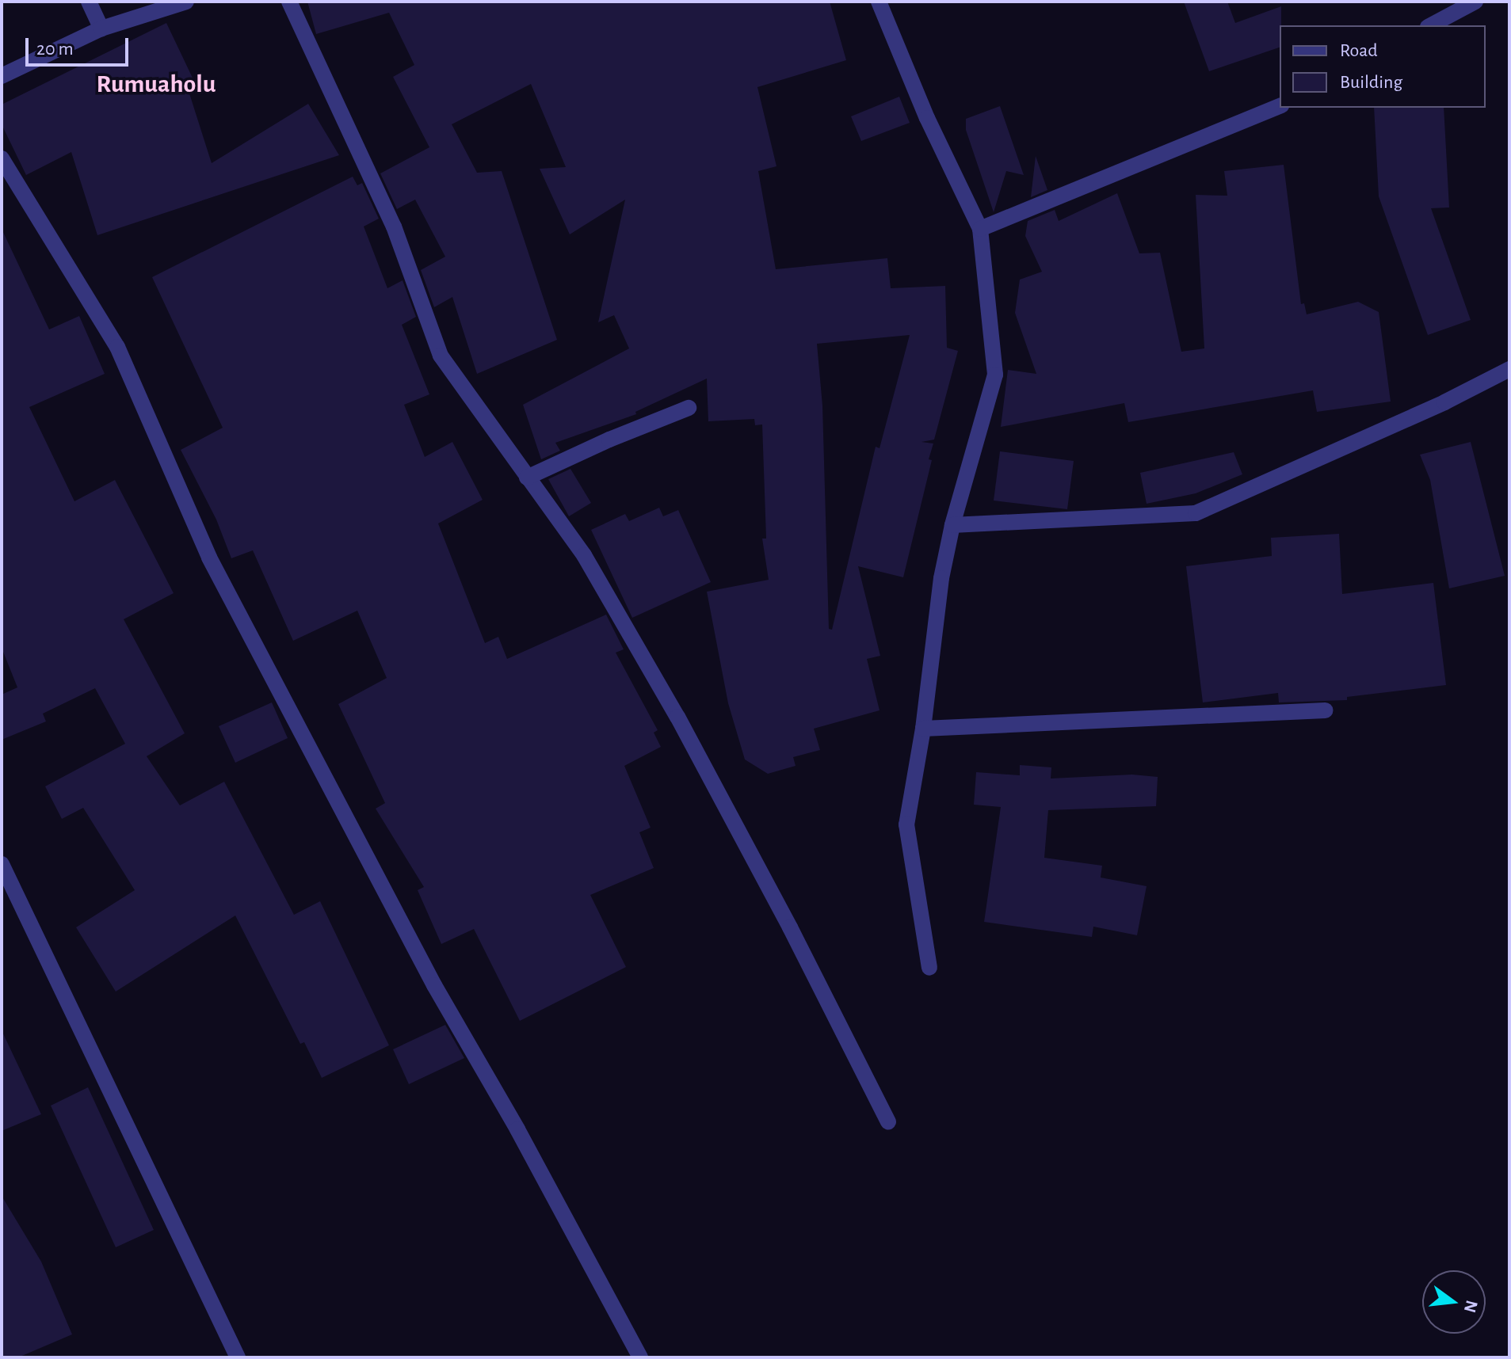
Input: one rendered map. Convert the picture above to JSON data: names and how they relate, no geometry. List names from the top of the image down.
{
  "districts": ["Rumuaholu"],
  "legend": ["Road", "Building"],
  "scale_bar": "20 m",
  "north": "right"
}
